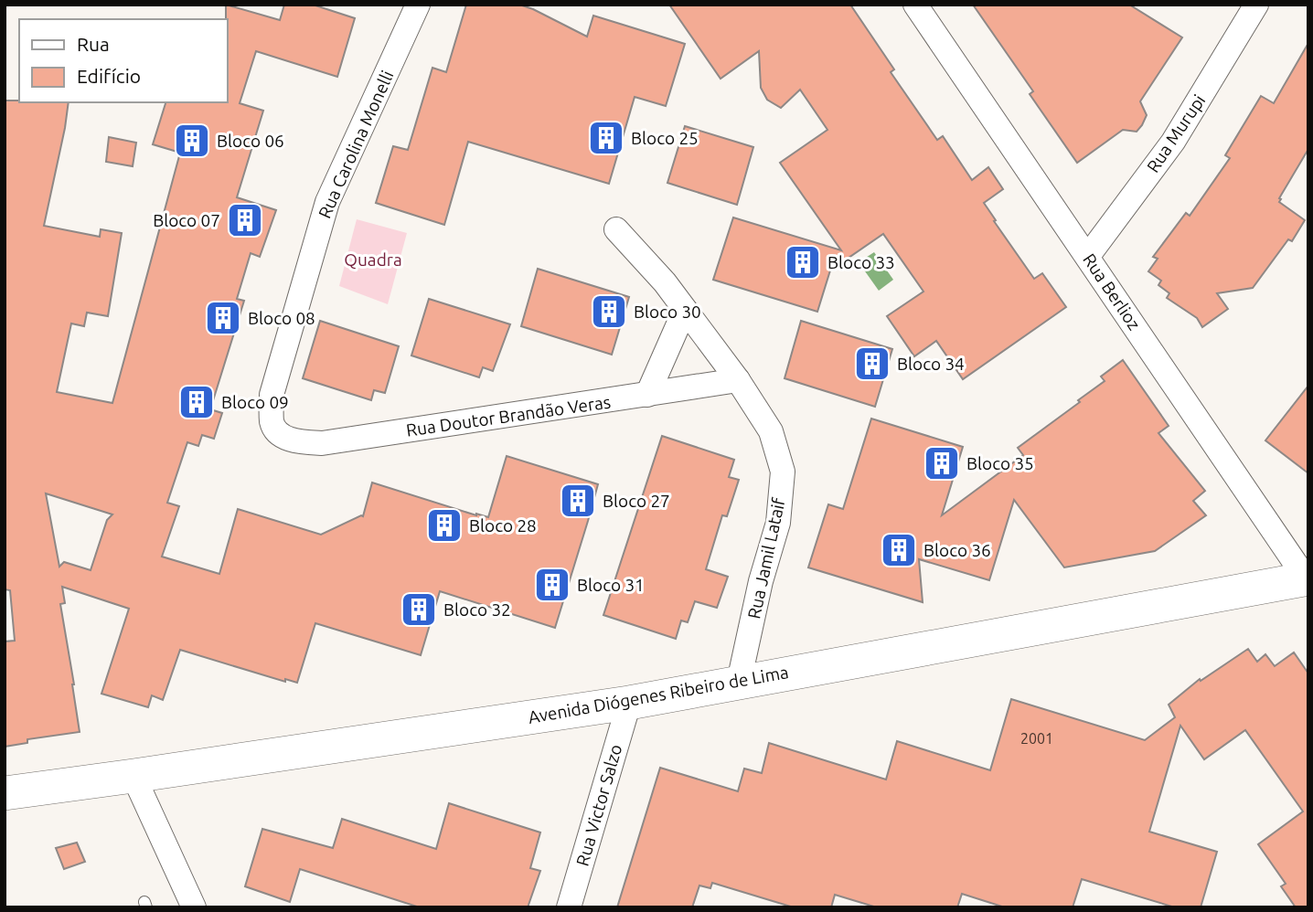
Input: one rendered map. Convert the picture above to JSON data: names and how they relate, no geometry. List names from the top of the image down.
{
  "streets": {
    "main road": ["Avenida Diógenes Ribeiro de Lima"],
    "street": [
      "Rua Murupi",
      "Rua Carolina Monelli",
      "Rua Berlioz",
      "Rua Doutor Brandão Veras",
      "Rua Jamil Lataif",
      "Rua Victor Salzo"
    ]
  },
  "crossings": [
    ["Rua Murupi", "Rua Berlioz"],
    ["Rua Carolina Monelli", "Rua Doutor Brandão Veras"],
    ["Rua Berlioz", "Avenida Diógenes Ribeiro de Lima"],
    ["Rua Doutor Brandão Veras", "Rua Jamil Lataif"],
    ["Rua Jamil Lataif", "Avenida Diógenes Ribeiro de Lima"],
    ["Avenida Diógenes Ribeiro de Lima", "Rua Victor Salzo"]
  ],
  "parks": ["Quadra"],
  "places": {
    "building": [
      "Bloco 25",
      "Bloco 06",
      "Bloco 07",
      "Bloco 33",
      "Bloco 30",
      "Bloco 08",
      "Bloco 34",
      "Bloco 09",
      "Bloco 35",
      "Bloco 27",
      "Bloco 28",
      "Bloco 36",
      "Bloco 31",
      "Bloco 32"
    ]
  },
  "house_numbers": ["2001"],
  "legend": ["Rua", "Edifício"]
}
